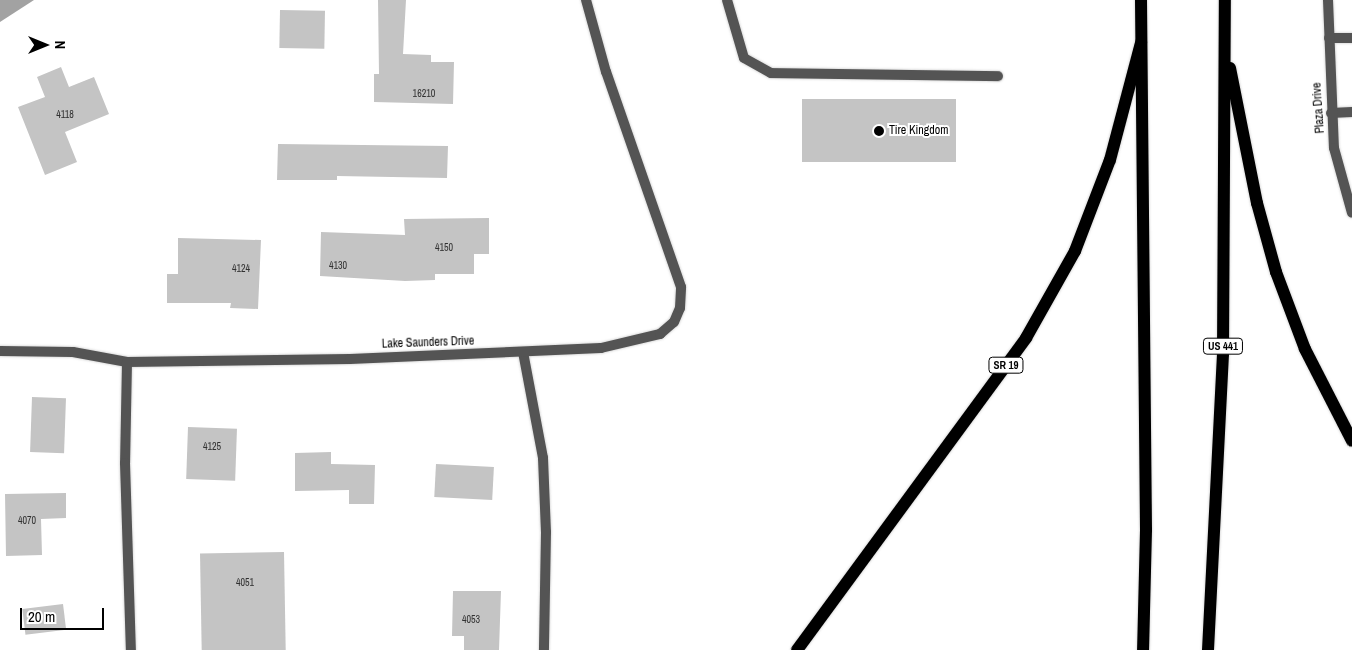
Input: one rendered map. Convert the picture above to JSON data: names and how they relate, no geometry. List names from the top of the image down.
{
  "streets": {
    "main road": ["US 441", "SR 19"],
    "street": ["Plaza Drive", "Lake Saunders Drive"]
  },
  "places": ["Tire Kingdom"],
  "house_numbers": [
    "16210",
    "4118",
    "4150",
    "4130",
    "4124",
    "4125",
    "4070",
    "4051",
    "4053"
  ],
  "scale_bar": "20 m",
  "north": "right"
}
